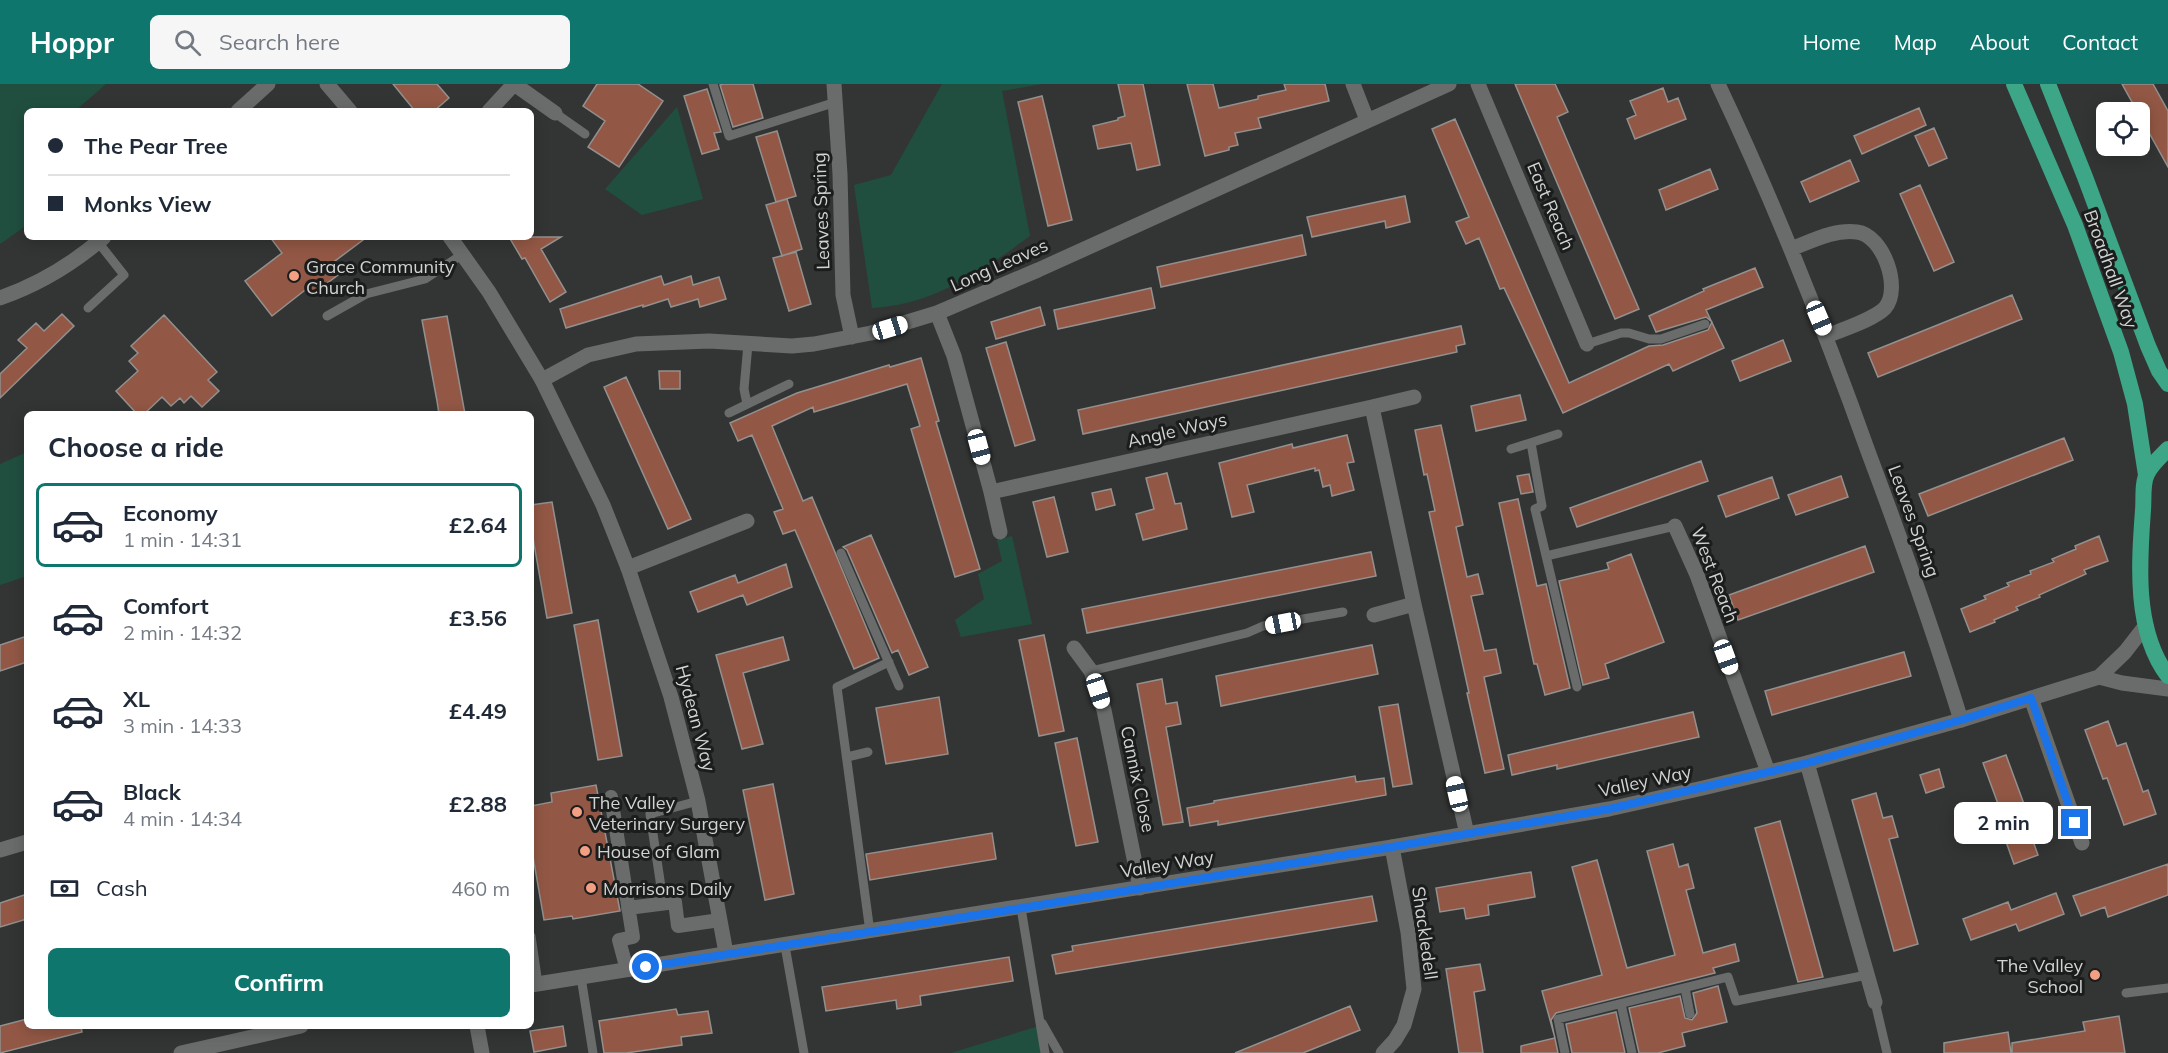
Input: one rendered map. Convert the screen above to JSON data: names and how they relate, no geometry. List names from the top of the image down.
{
  "streets": {
    "highway": ["Broadhall Way"],
    "street": [
      "East Reach",
      "Leaves Spring",
      "Long Leaves",
      "Angle Ways",
      "West Reach",
      "Hydean Way",
      "Cannix Close",
      "Valley Way",
      "Shackledell"
    ]
  },
  "crossings": [
    ["Leaves Spring", "Long Leaves"],
    ["Leaves Spring", "Valley Way"],
    ["Long Leaves", "Hydean Way"],
    ["Broadhall Way", "Valley Way"],
    ["West Reach", "Valley Way"],
    ["Hydean Way", "Valley Way"],
    ["Cannix Close", "Valley Way"],
    ["Valley Way", "Shackledell"]
  ],
  "places": [
    "Grace Community Church",
    "The Valley Veterinary Surgery",
    "House of Glam",
    "Morrisons Daily",
    "The Valley School"
  ],
  "page": {
    "header": "Hoppr",
    "search": "Search here",
    "nav": [
      "Home",
      "Map",
      "About",
      "Contact"
    ],
    "banner": ["The Pear Tree", "Monks View"],
    "heading": "Choose a ride",
    "list": [
      {
        "name": "Economy",
        "note": "1 min · 14:31",
        "value": "£2.64"
      },
      {
        "name": "Comfort",
        "note": "2 min · 14:32",
        "value": "£3.56"
      },
      {
        "name": "XL",
        "note": "3 min · 14:33",
        "value": "£4.49"
      },
      {
        "name": "Black",
        "note": "4 min · 14:34",
        "value": "£2.88"
      }
    ],
    "bubble": "2 min",
    "pay": ["Cash", "460 m"],
    "buttons": "Confirm"
  }
}
